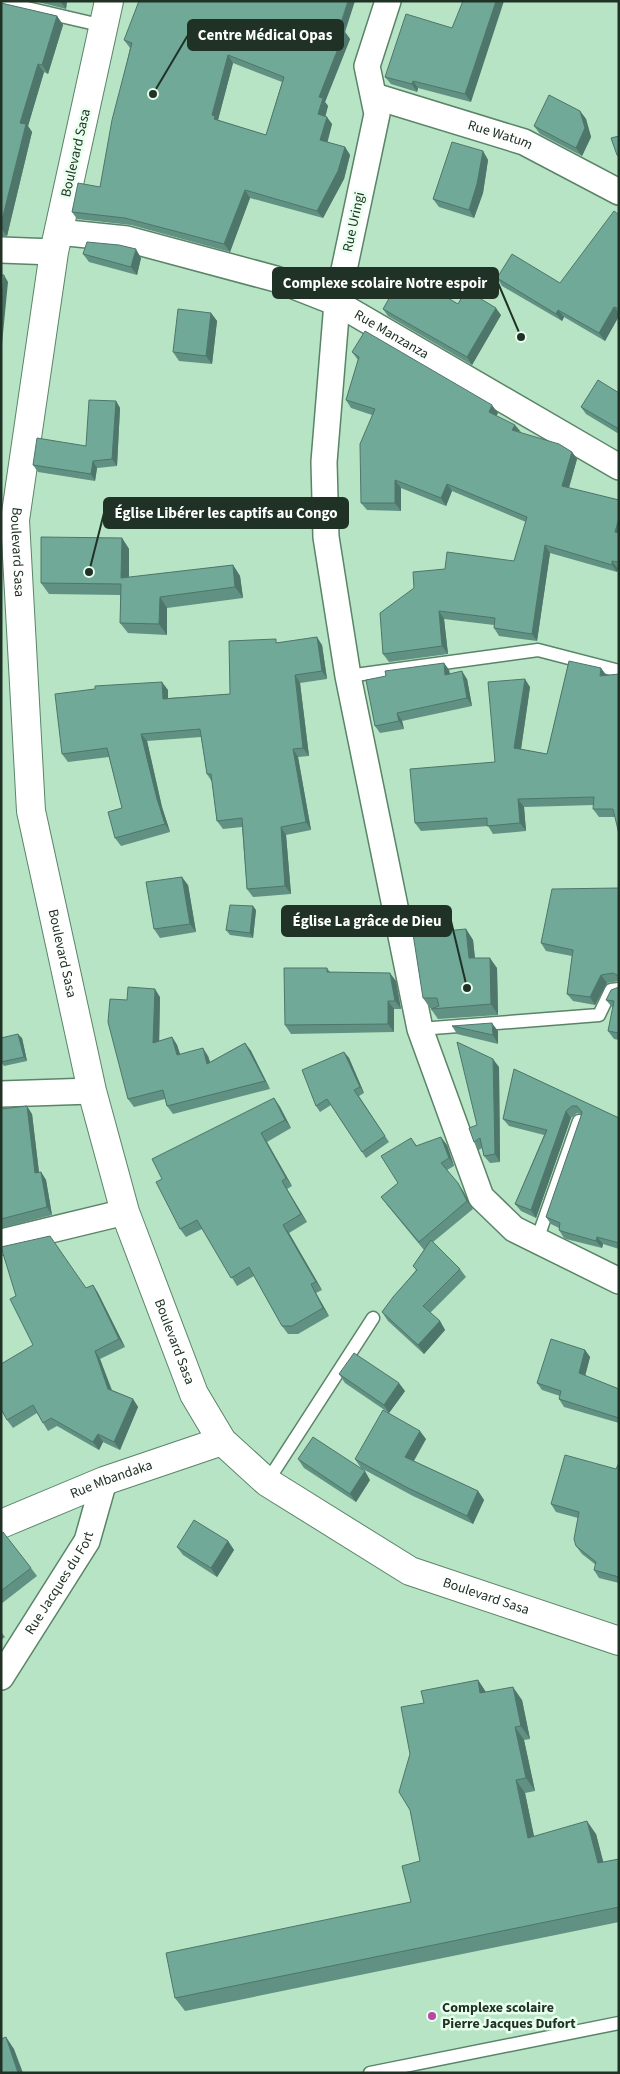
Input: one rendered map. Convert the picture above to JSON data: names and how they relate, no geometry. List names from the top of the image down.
{
  "streets": {
    "street": [
      "Rue Watum",
      "Boulevard Sasa",
      "Rue Uringi",
      "Rue Manzanza",
      "Rue Mbandaka",
      "Rue Jacques du Fort"
    ]
  },
  "crossings": [
    ["Rue Watum", "Rue Uringi"],
    ["Boulevard Sasa", "Rue Manzanza"],
    ["Boulevard Sasa", "Rue Mbandaka"],
    ["Rue Uringi", "Rue Manzanza"],
    ["Rue Mbandaka", "Rue Jacques du Fort"]
  ],
  "places": [
    "Centre Médical Opas",
    "Complexe scolaire Notre espoir",
    "Église Libérer les captifs au Congo",
    "Église La grâce de Dieu",
    "Complexe scolaire Pierre Jacques Dufort"
  ]
}
